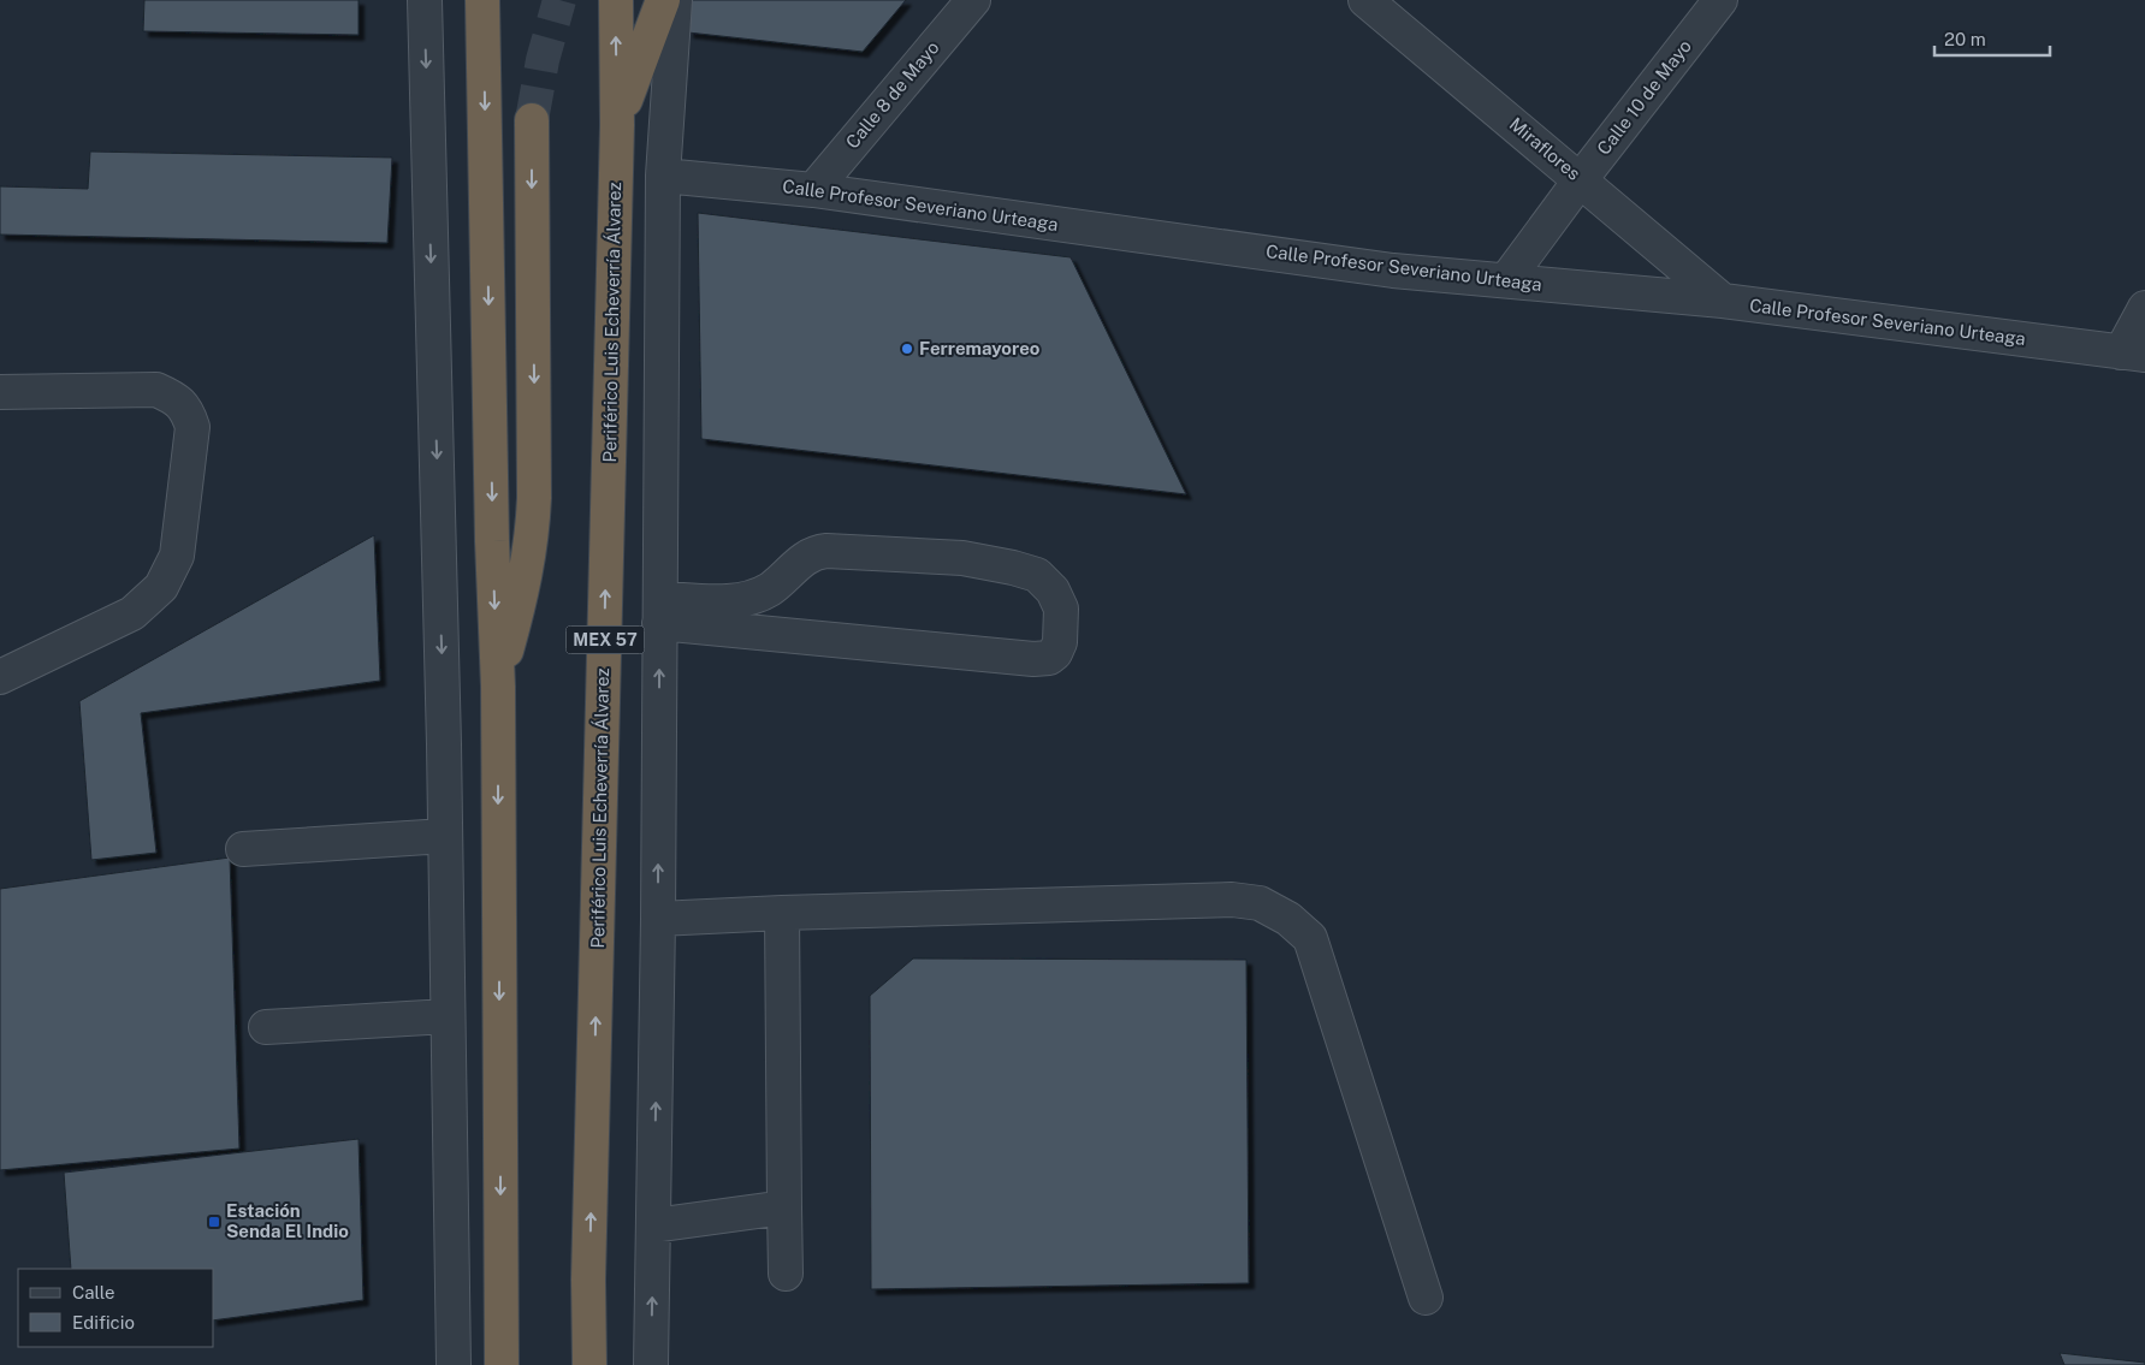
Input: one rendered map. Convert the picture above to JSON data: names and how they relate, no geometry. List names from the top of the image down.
{
  "streets": {
    "highway": ["Periférico Luis Echeverría Álvarez", "MEX 57"],
    "street": [
      "Calle 8 de Mayo",
      "Calle 10 de Mayo",
      "Miraflores",
      "Calle Profesor Severiano Urteaga"
    ]
  },
  "crossings": [
    ["Calle 8 de Mayo", "Calle Profesor Severiano Urteaga"],
    ["Calle 10 de Mayo", "Miraflores"],
    ["Calle 10 de Mayo", "Calle Profesor Severiano Urteaga"],
    ["Miraflores", "Calle Profesor Severiano Urteaga"]
  ],
  "places": {
    "other": ["Ferremayoreo"],
    "transit": ["Estación Senda El Indio"]
  },
  "legend": ["Calle", "Edificio"],
  "scale_bar": "20 m"
}
